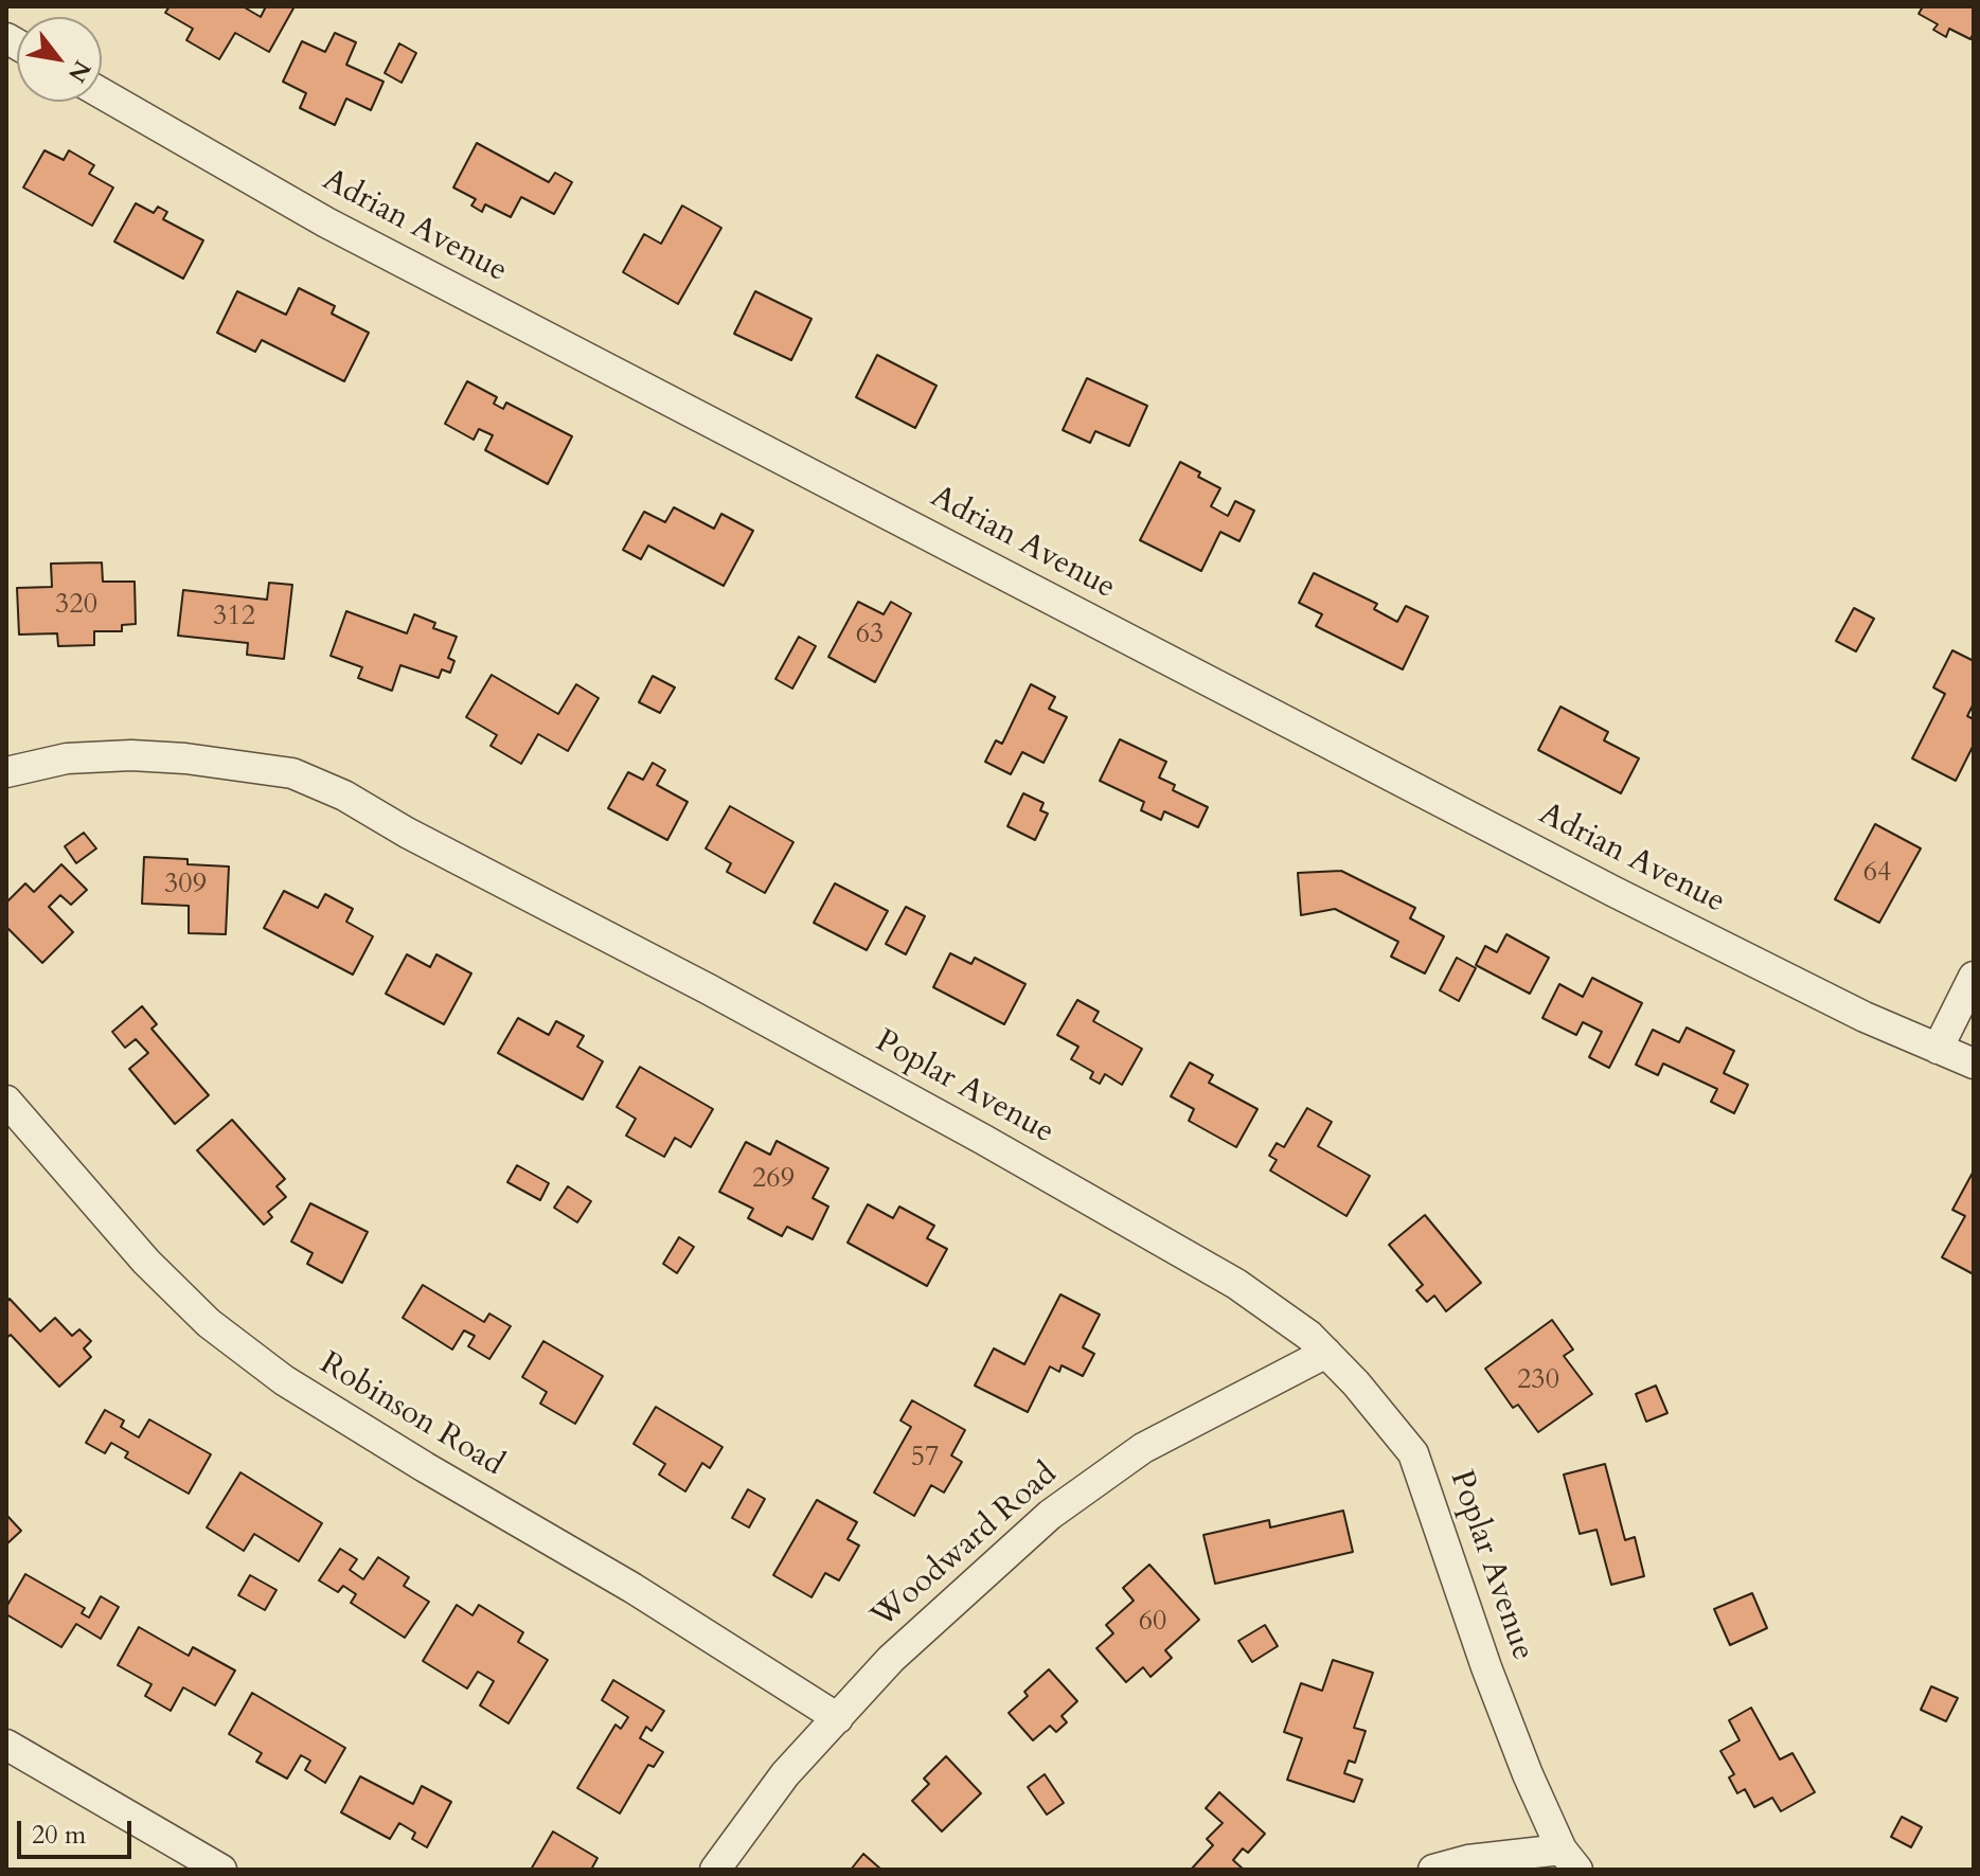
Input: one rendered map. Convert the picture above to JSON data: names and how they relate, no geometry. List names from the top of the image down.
{
  "streets": {
    "street": [
      "Adrian Avenue",
      "Poplar Avenue",
      "Robinson Road",
      "Woodward Road"
    ]
  },
  "crossings": [
    ["Poplar Avenue", "Woodward Road"],
    ["Robinson Road", "Woodward Road"]
  ],
  "house_numbers": [
    "320",
    "312",
    "63",
    "64",
    "309",
    "269",
    "230",
    "57",
    "60"
  ],
  "scale_bar": "20 m",
  "north": "bottom right"
}
